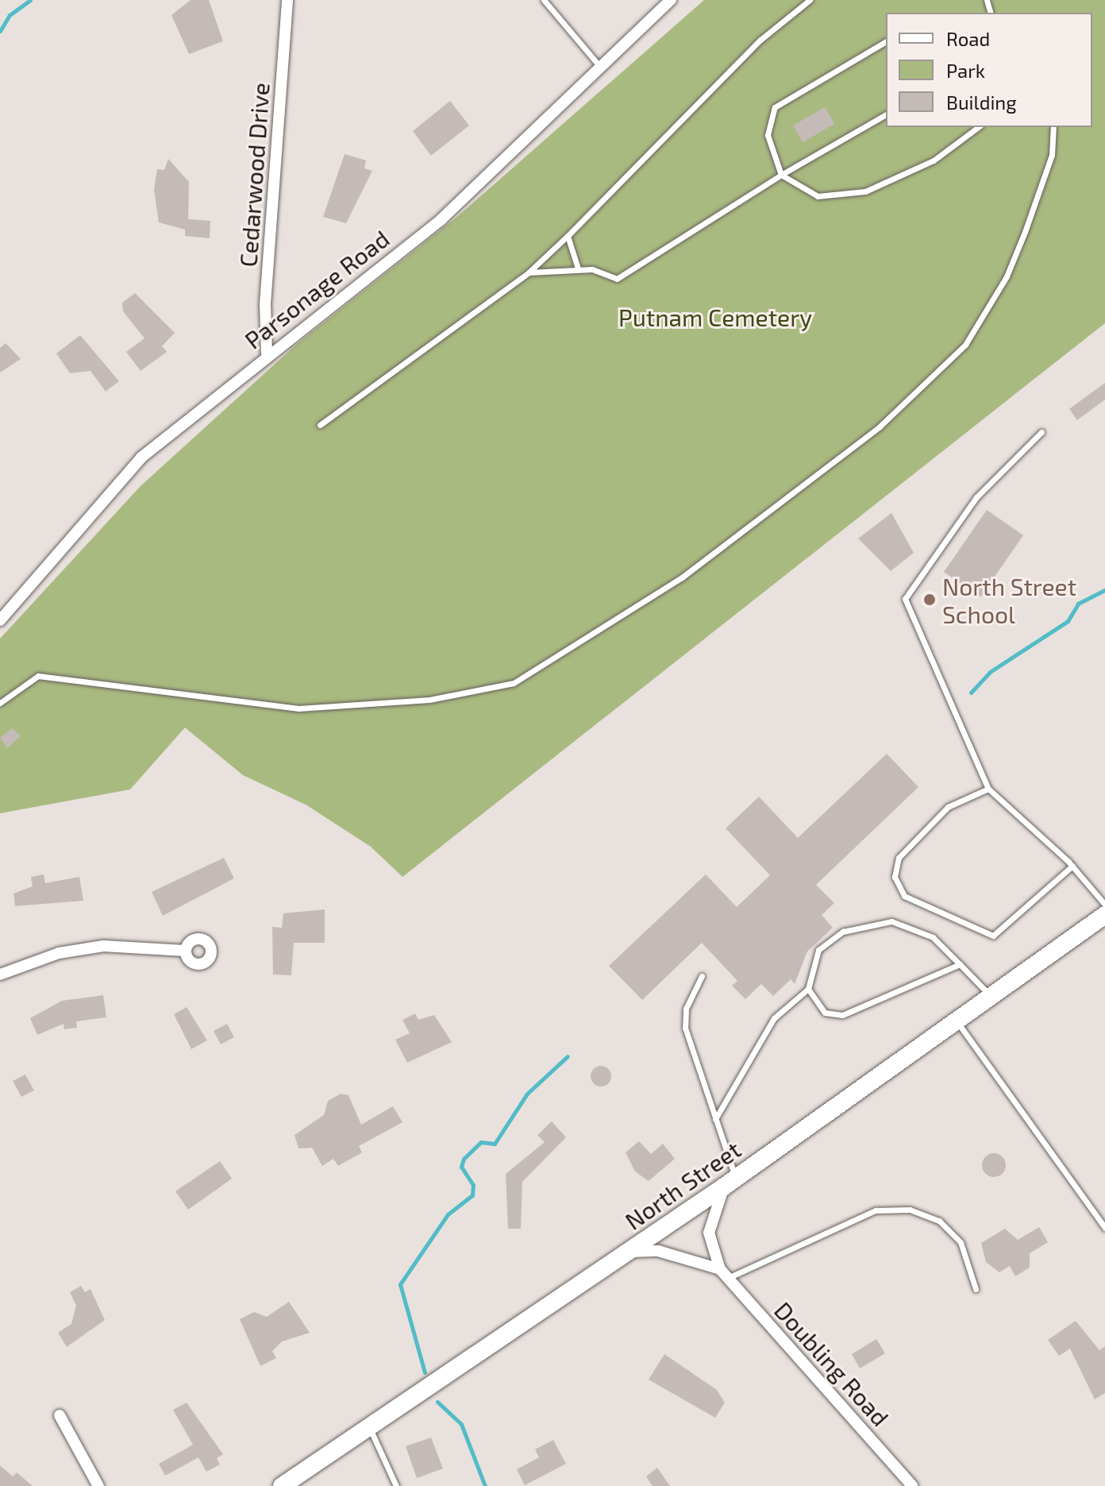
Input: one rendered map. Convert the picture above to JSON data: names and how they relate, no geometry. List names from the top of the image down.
{
  "streets": {
    "main road": ["North Street"],
    "street": ["Cedarwood Drive", "Parsonage Road", "Doubling Road"]
  },
  "crossings": [
    ["Cedarwood Drive", "Parsonage Road"],
    ["North Street", "Doubling Road"]
  ],
  "parks": ["Putnam Cemetery"],
  "places": ["North Street School"],
  "legend": ["Road", "Park", "Building"]
}
